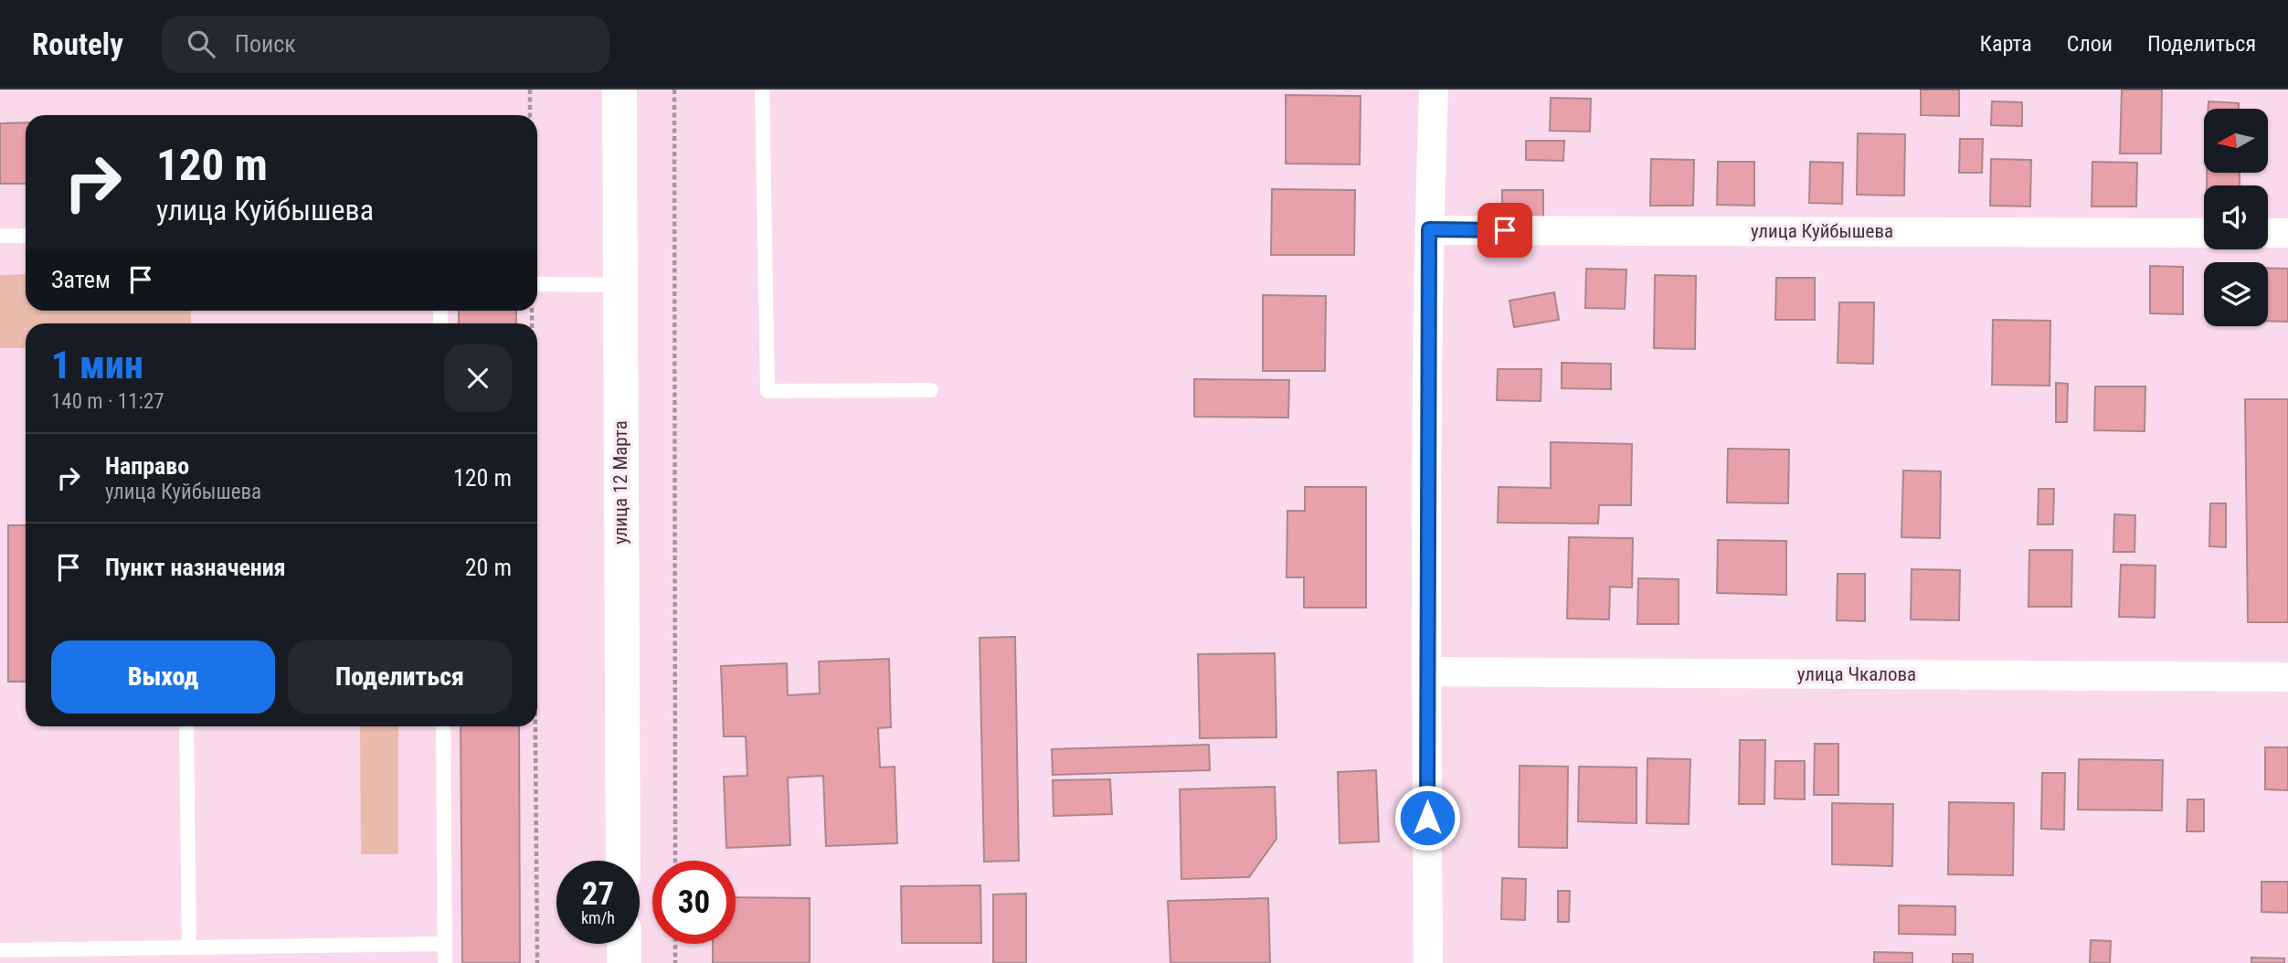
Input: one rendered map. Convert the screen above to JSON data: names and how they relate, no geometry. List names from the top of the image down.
{
  "streets": {
    "street": ["улица Куйбышева", "улица 12 Марта", "улица Чкалова"]
  },
  "north": "left",
  "page": {
    "header": "Routely",
    "search": "Поиск",
    "nav": ["Карта", "Слои", "Поделиться"],
    "turn": ["120 m", "улица Куйбышева"],
    "then": "Затем",
    "heading": ["1 мин", "140 m · 11:27"],
    "list": [
      {
        "name": "Направо",
        "note": "улица Куйбышева",
        "value": "120 m"
      },
      {
        "name": "Пункт назначения",
        "value": "20 m"
      }
    ],
    "buttons": ["Выход", "Поделиться"],
    "speed": "27 km/h",
    "limit": "30"
  }
}
